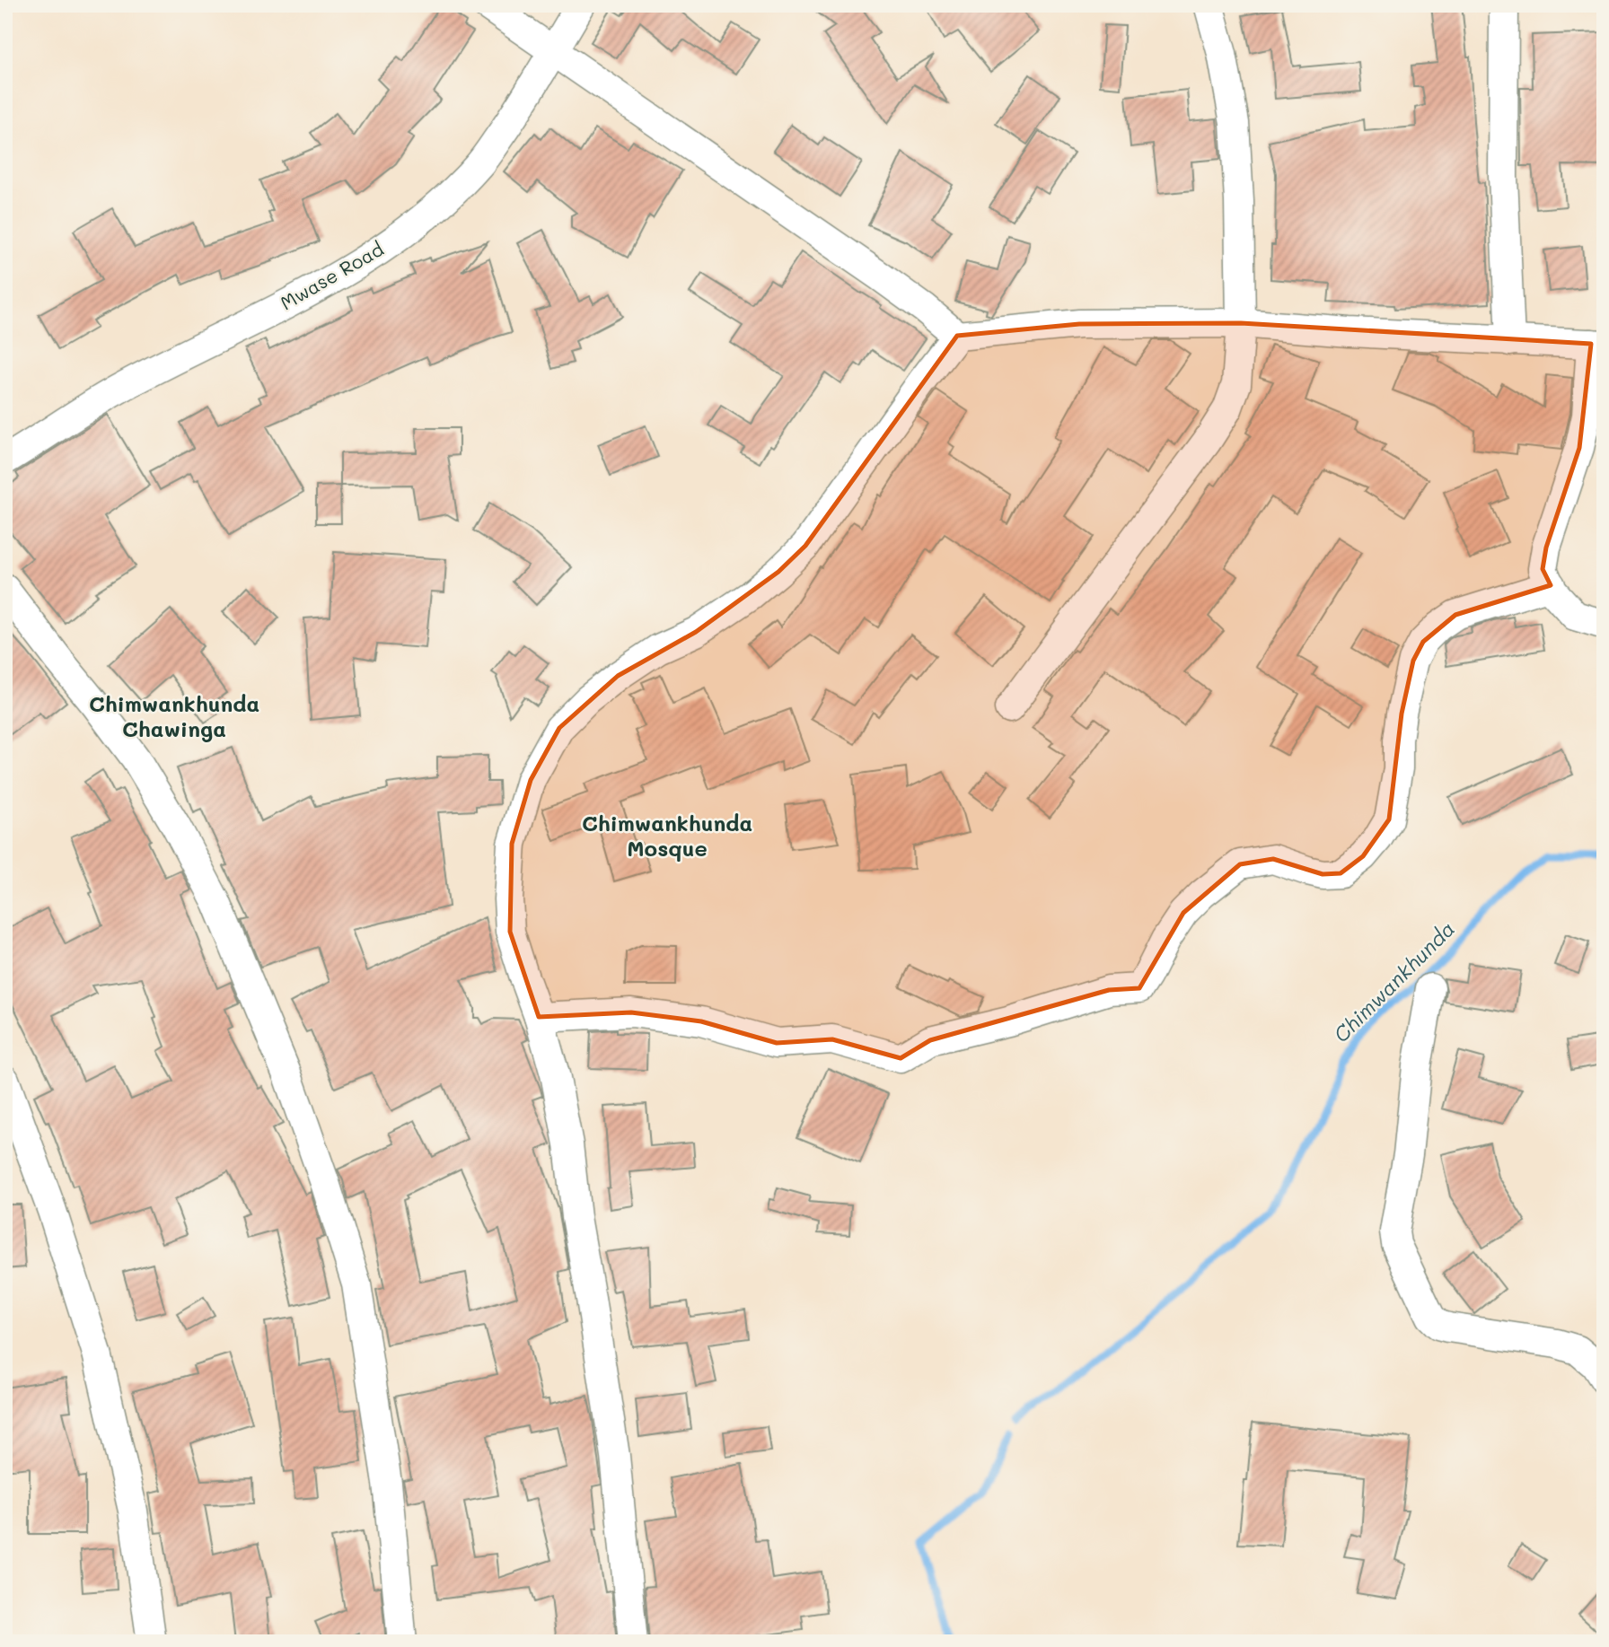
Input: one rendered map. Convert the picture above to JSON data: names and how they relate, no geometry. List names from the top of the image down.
{
  "streets": {
    "street": ["Mwase Road"]
  },
  "districts": ["Chimwankhunda Chawinga", "Chimwankhunda Mosque"],
  "water": ["Chimwankhunda"]
}
